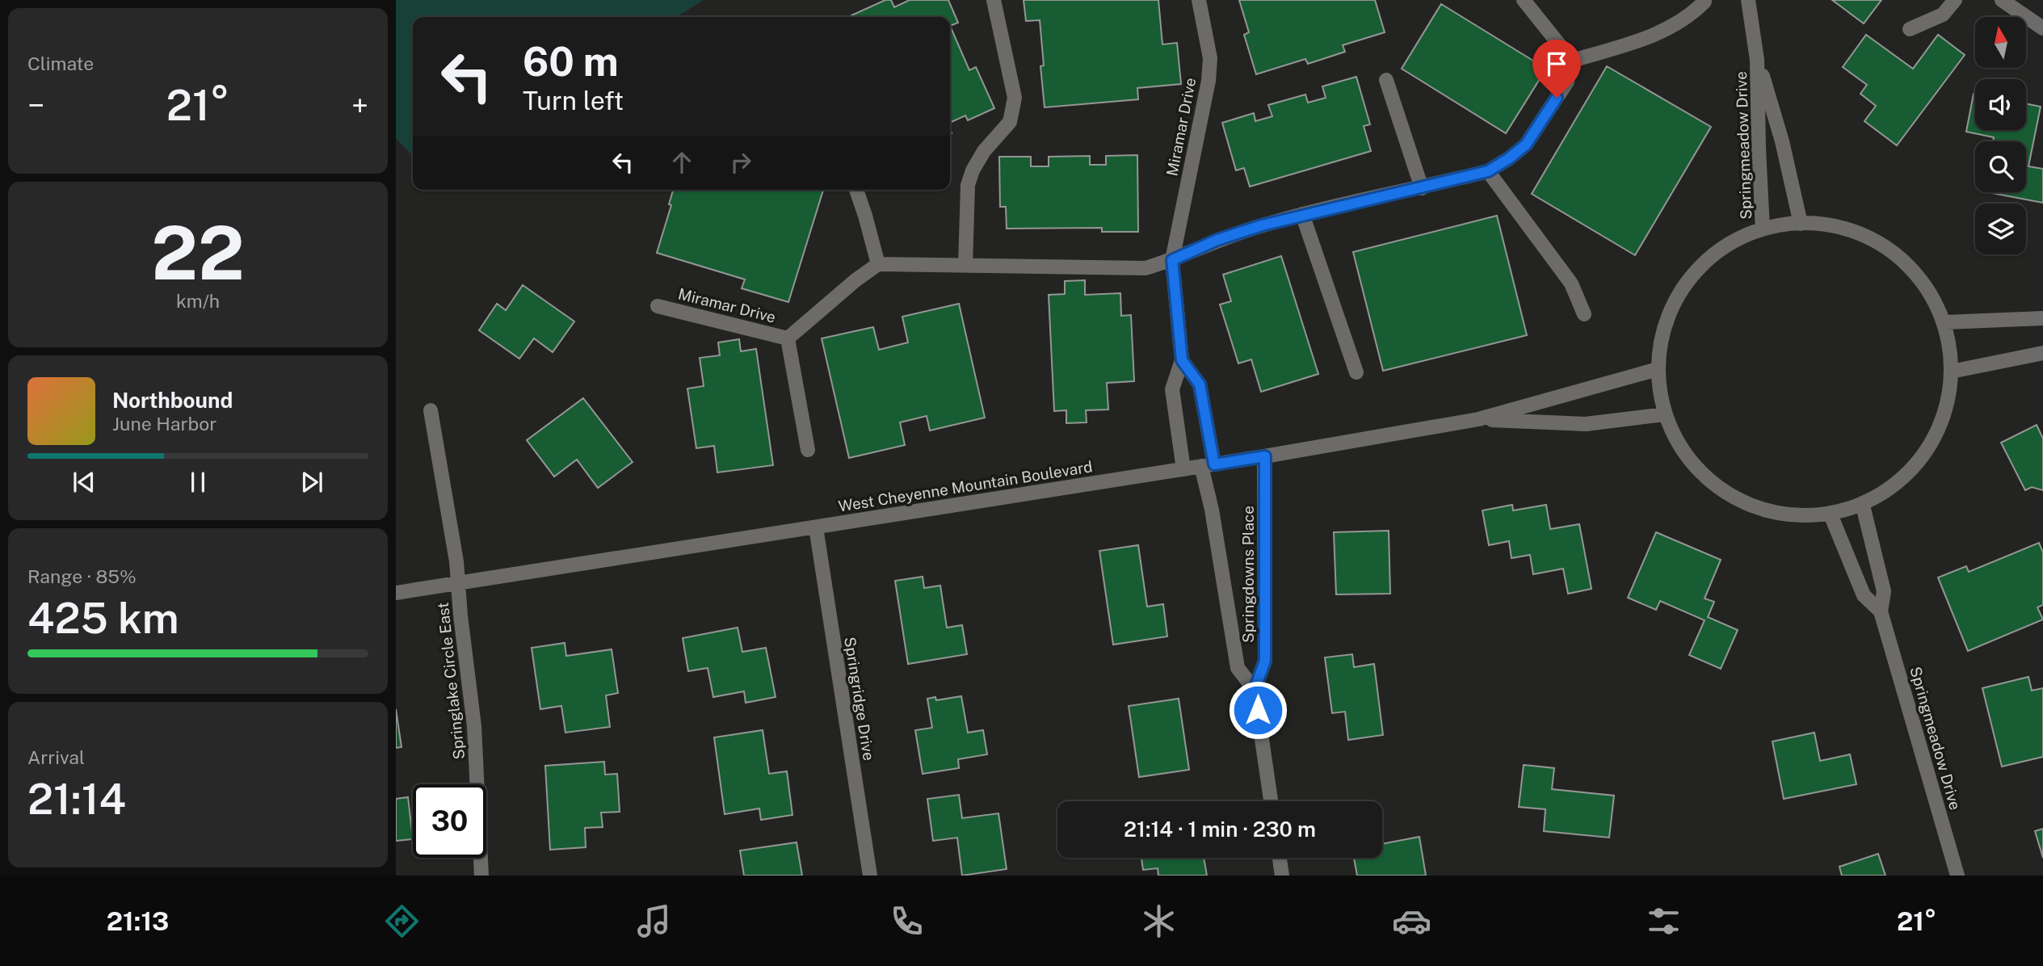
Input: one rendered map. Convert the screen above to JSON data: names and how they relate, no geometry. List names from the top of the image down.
{
  "streets": {
    "street": [
      "Miramar Drive",
      "Springmeadow Drive",
      "West Cheyenne Mountain Boulevard",
      "Springdowns Place",
      "Springlake Circle East",
      "Springridge Drive"
    ]
  },
  "crossings": [
    ["Miramar Drive", "West Cheyenne Mountain Boulevard"],
    ["West Cheyenne Mountain Boulevard", "Springdowns Place"],
    ["West Cheyenne Mountain Boulevard", "Springlake Circle East"],
    ["West Cheyenne Mountain Boulevard", "Springridge Drive"]
  ],
  "north": "top",
  "page": {
    "tile": [
      "Climate",
      ["22", "km/h"],
      ["Range · 85%", "425 km"],
      ["Arrival", "21:14"]
    ],
    "turn": ["60 m", "Turn left"],
    "heat": ["−", "21°", "+"],
    "song": ["Northbound", "June Harbor"],
    "limit": "30",
    "trip": "21:14 · 1 min · 230 m",
    "tabs": ["21:13", "21°"]
  }
}
